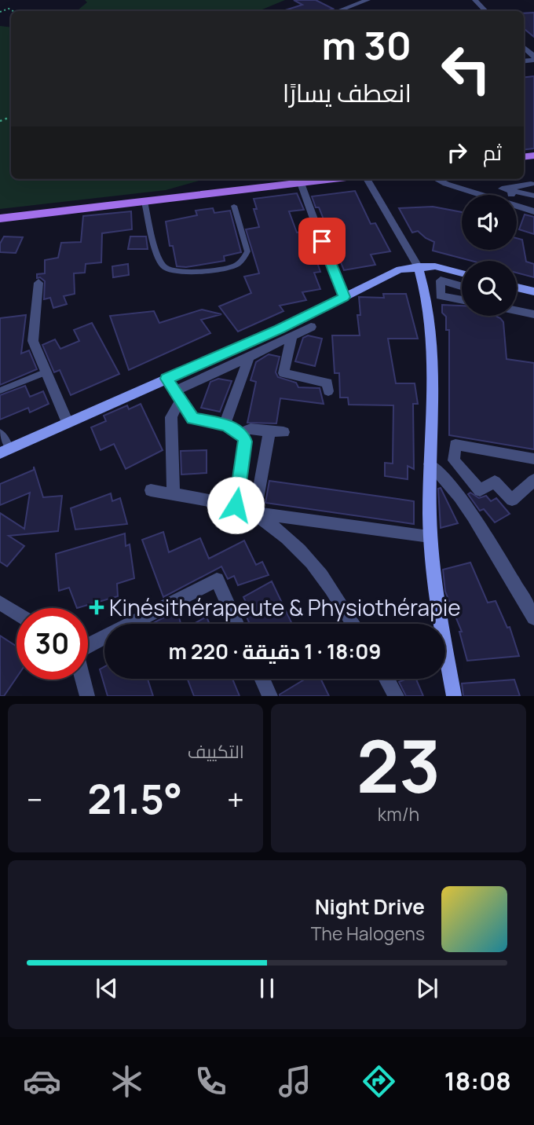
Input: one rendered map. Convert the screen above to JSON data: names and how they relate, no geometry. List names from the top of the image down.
{
  "places": {
    "health": ["Kinésithérapeute & Physiothérapie"]
  },
  "page": {
    "turn": ["30 m", "انعطف يسارًا"],
    "then": "ثم",
    "limit": "30",
    "trip": "18:09 · 1 دقيقة · 220 m",
    "tile": [
      ["23", "km/h"],
      "التكييف"
    ],
    "heat": ["−", "21.5°", "+"],
    "song": ["Night Drive", "The Halogens"],
    "tabs": "18:08"
  }
}
